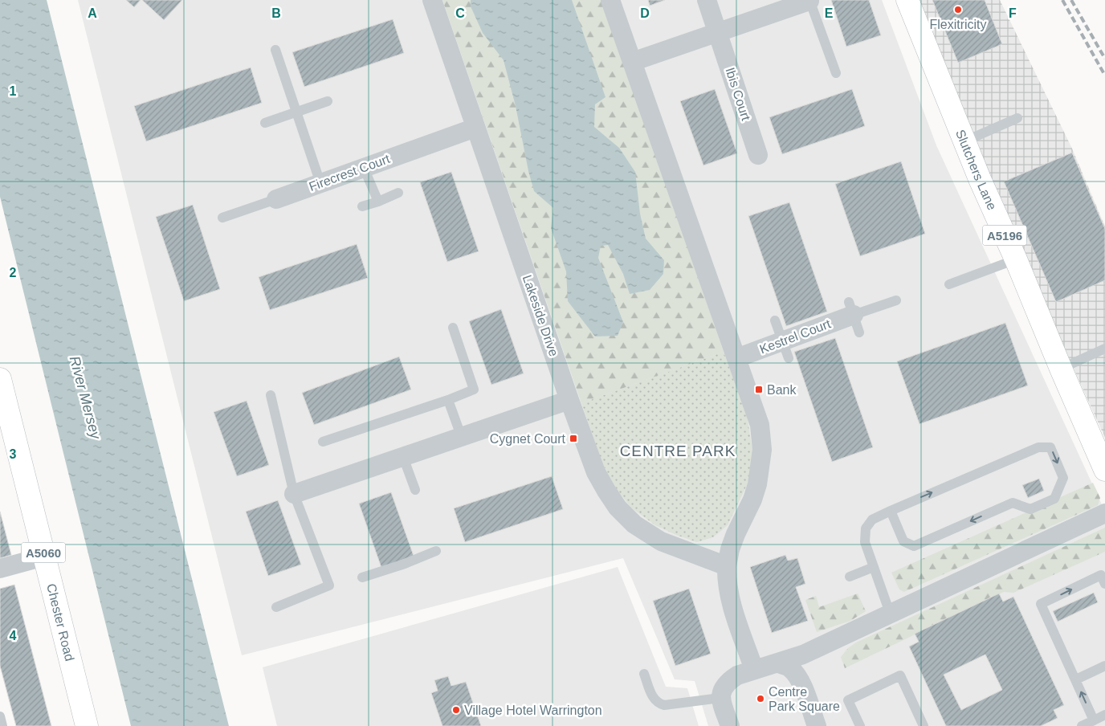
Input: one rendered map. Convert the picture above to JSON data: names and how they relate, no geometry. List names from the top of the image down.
{
  "streets": {
    "highway": [
      "Slutchers Lane",
      "A5196",
      "A5060",
      "Chester Road"
    ],
    "street": [
      "Ibis Court",
      "Firecrest Court",
      "Lakeside Drive",
      "Kestrel Court"
    ]
  },
  "crossings": [
    ["Firecrest Court", "Lakeside Drive"]
  ],
  "districts": ["CENTRE PARK"],
  "water": ["River Mersey"],
  "places": {
    "other": ["Flexitricity", "Centre Park Square", "Village Hotel Warrington"],
    "transit": ["Bank", "Cygnet Court"]
  },
  "grid": {
    "columns": [
      "A",
      "B",
      "C",
      "D",
      "E",
      "F"
    ],
    "rows": [
      "1",
      "2",
      "3",
      "4"
    ]
  }
}
